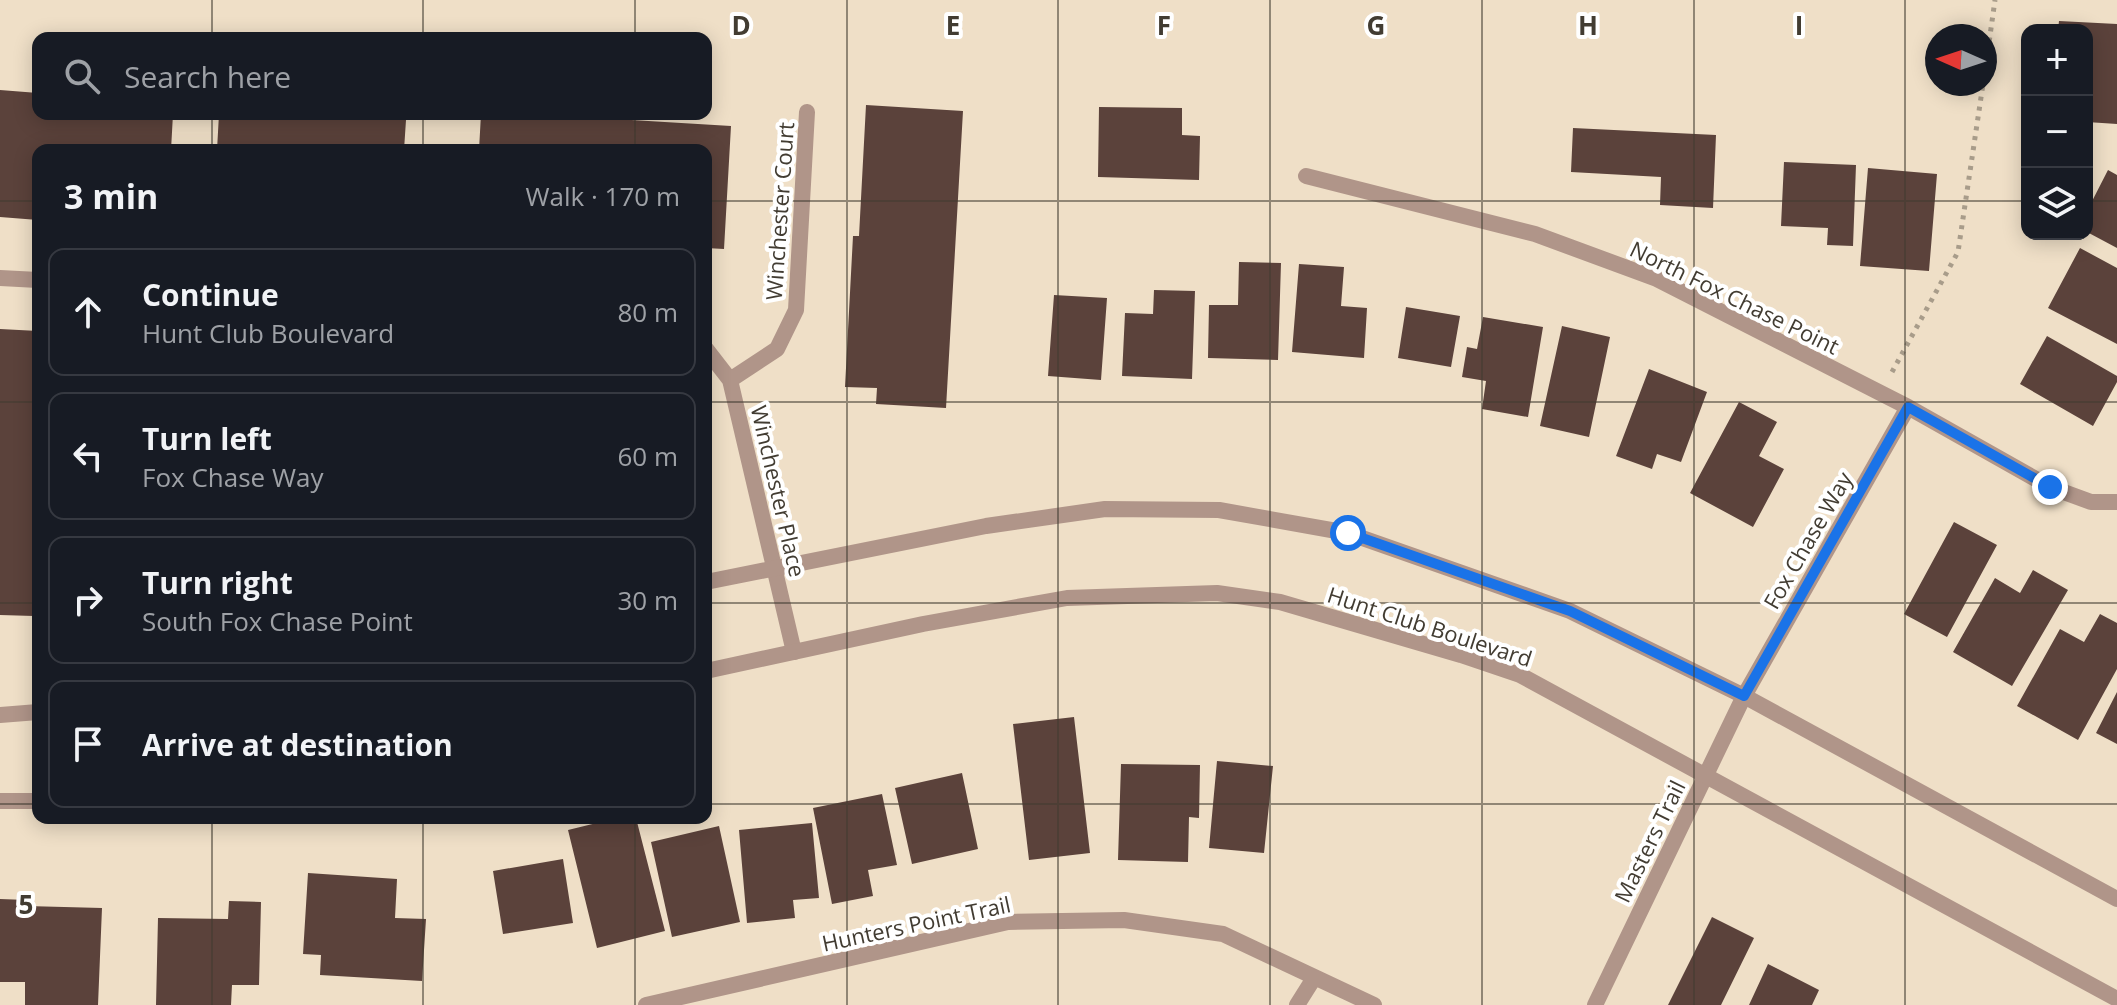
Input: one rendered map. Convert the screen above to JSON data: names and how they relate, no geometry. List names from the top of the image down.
{
  "streets": {
    "street": [
      "Winchester Court",
      "North Fox Chase Point",
      "Winchester Place",
      "Fox Chase Way",
      "Hunt Club Boulevard",
      "Masters Trail",
      "Hunters Point Trail"
    ]
  },
  "crossings": [
    ["Winchester Court", "Winchester Place"],
    ["North Fox Chase Point", "Fox Chase Way"],
    ["Winchester Place", "Hunt Club Boulevard"],
    ["Fox Chase Way", "Masters Trail"],
    ["Hunt Club Boulevard", "Masters Trail"]
  ],
  "north": "left",
  "page": {
    "map_buttons": ["+", "−"],
    "search": "Search here",
    "heading": ["3 min", "Walk · 170 m"],
    "list": [
      ["Continue", "Hunt Club Boulevard", "80 m"],
      ["Turn left", "Fox Chase Way", "60 m"],
      ["Turn right", "South Fox Chase Point", "30 m"],
      "Arrive at destination"
    ]
  },
  "grid": {
    "columns": [
      "D",
      "E",
      "F",
      "G",
      "H",
      "I"
    ],
    "rows": ["5"]
  }
}
